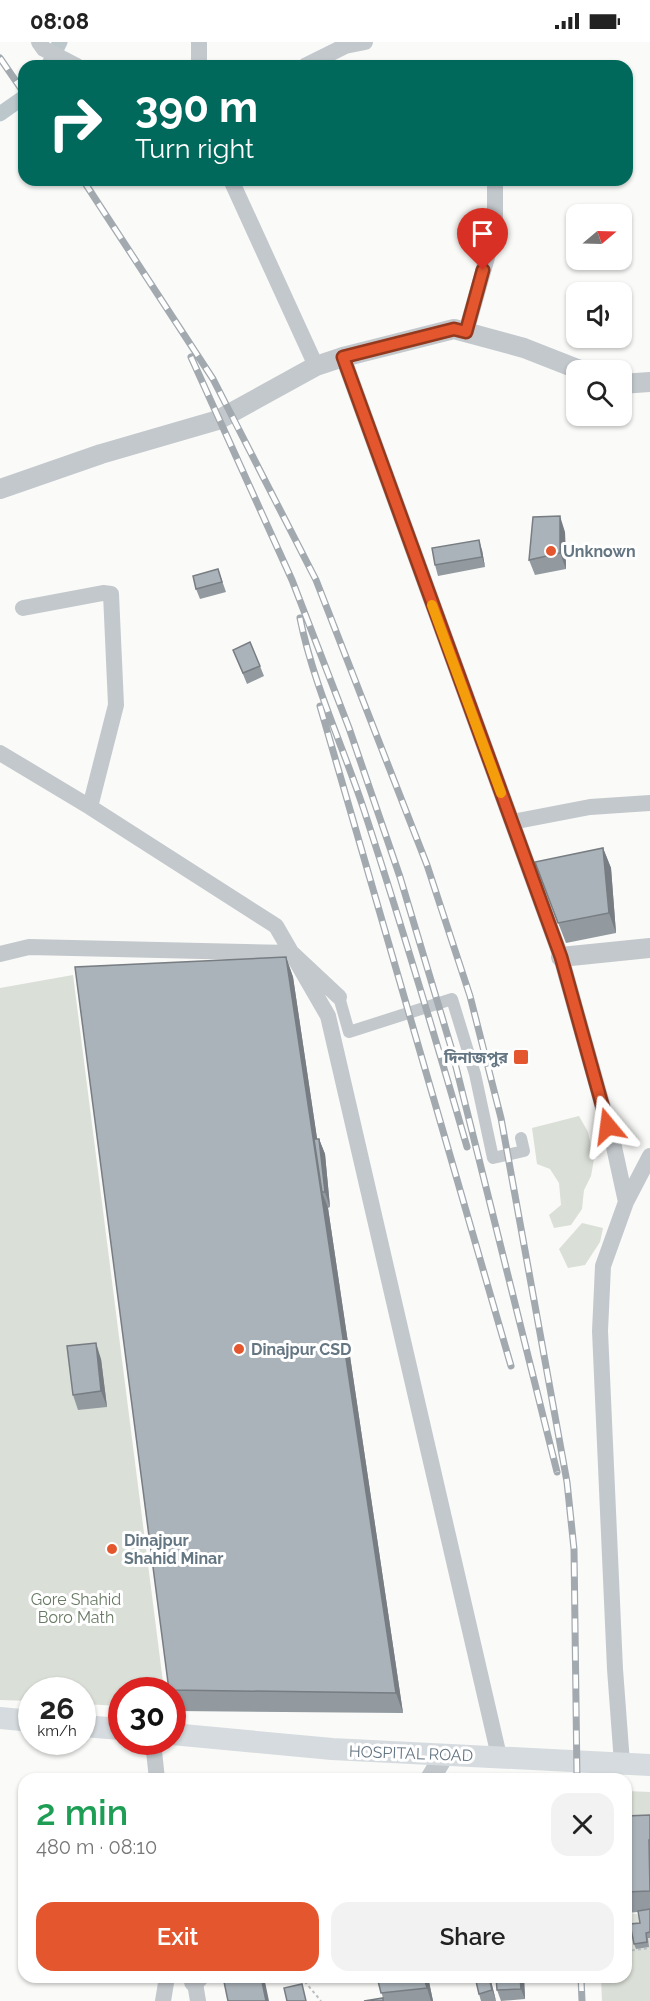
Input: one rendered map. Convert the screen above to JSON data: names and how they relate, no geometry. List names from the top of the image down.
{
  "streets": {
    "main road": ["HOSPITAL ROAD"]
  },
  "parks": ["Gore Shahid Boro Math"],
  "places": {
    "other": ["Unknown", "Dinajpur CSD", "Dinajpur Shahid Minar"],
    "transit": ["দিনাজপুর"]
  },
  "north": "right",
  "page": {
    "status": "08:08",
    "turn": ["390 m", "Turn right"],
    "speed": "26 km/h",
    "limit": "30",
    "heading": ["2 min", "480 m · 08:10"],
    "buttons": ["Exit", "Share"]
  }
}
